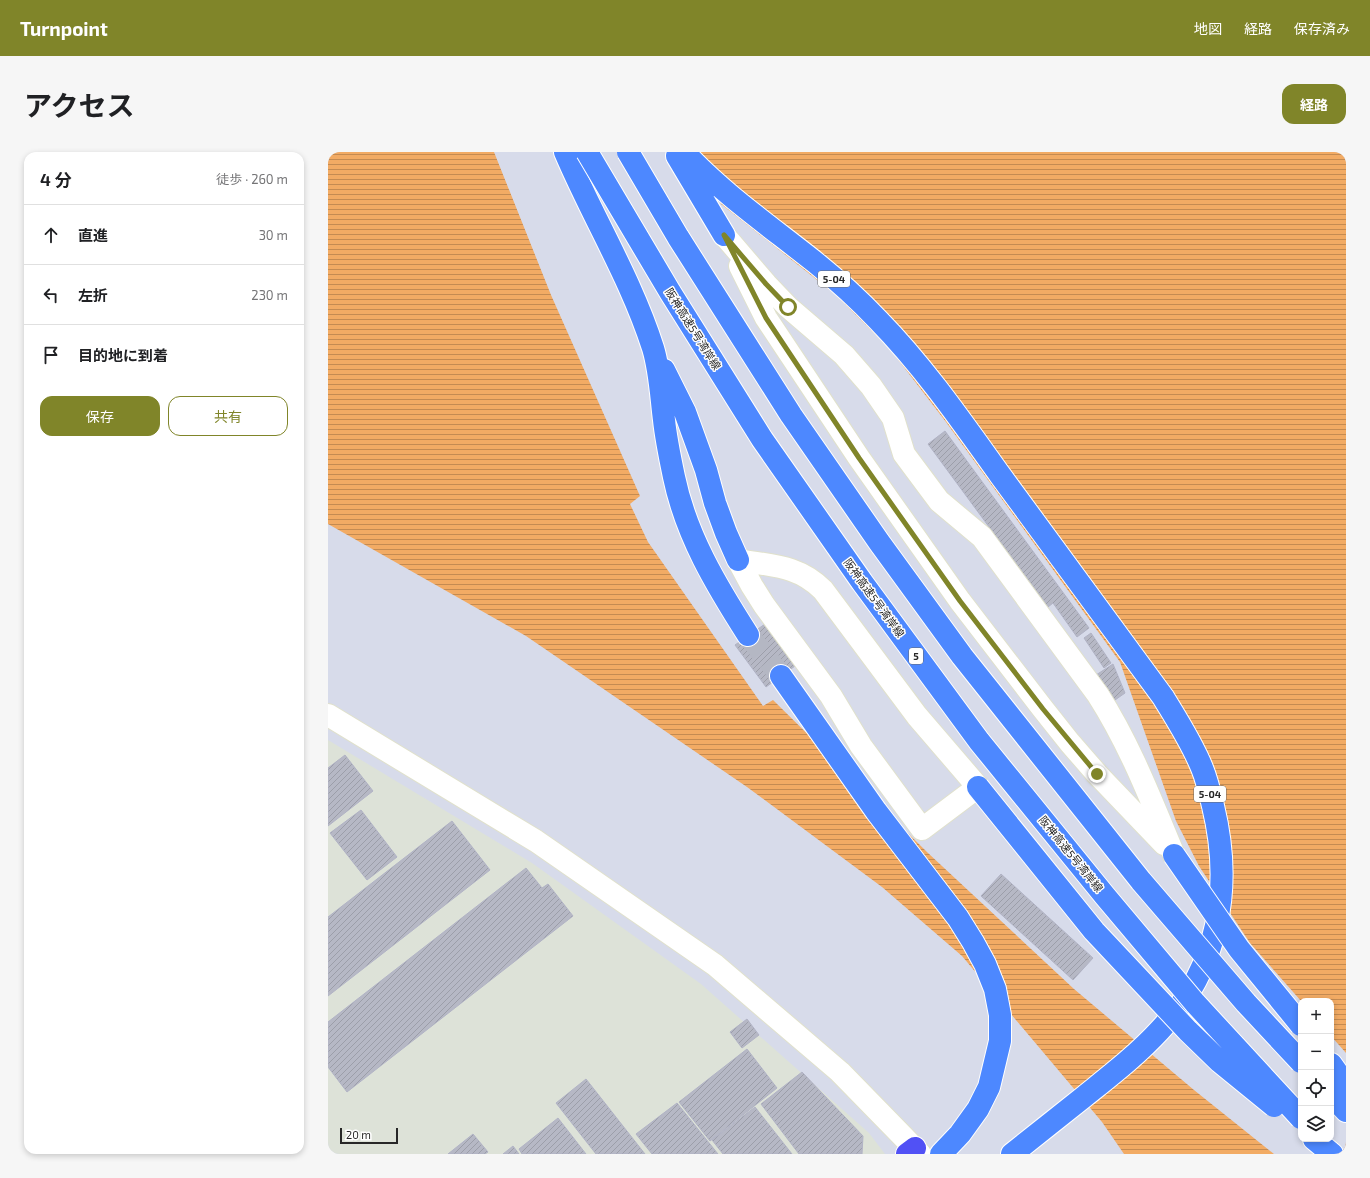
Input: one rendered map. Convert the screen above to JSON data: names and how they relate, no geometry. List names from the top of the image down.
{
  "streets": {
    "highway": ["5-04", "阪神高速5号湾岸線", "5"]
  },
  "scale_bar": "20 m",
  "page": {
    "header": "Turnpoint",
    "nav": ["地図", "経路", "保存済み"],
    "title": "アクセス",
    "buttons": [
      "経路",
      ["保存", "共有"]
    ],
    "heading": ["4 分", "徒歩 · 260 m"],
    "list": [
      ["直進", "30 m"],
      ["左折", "230 m"],
      "目的地に到着"
    ],
    "map_buttons": ["+", "−"],
    "scale": "20 m"
  }
}
